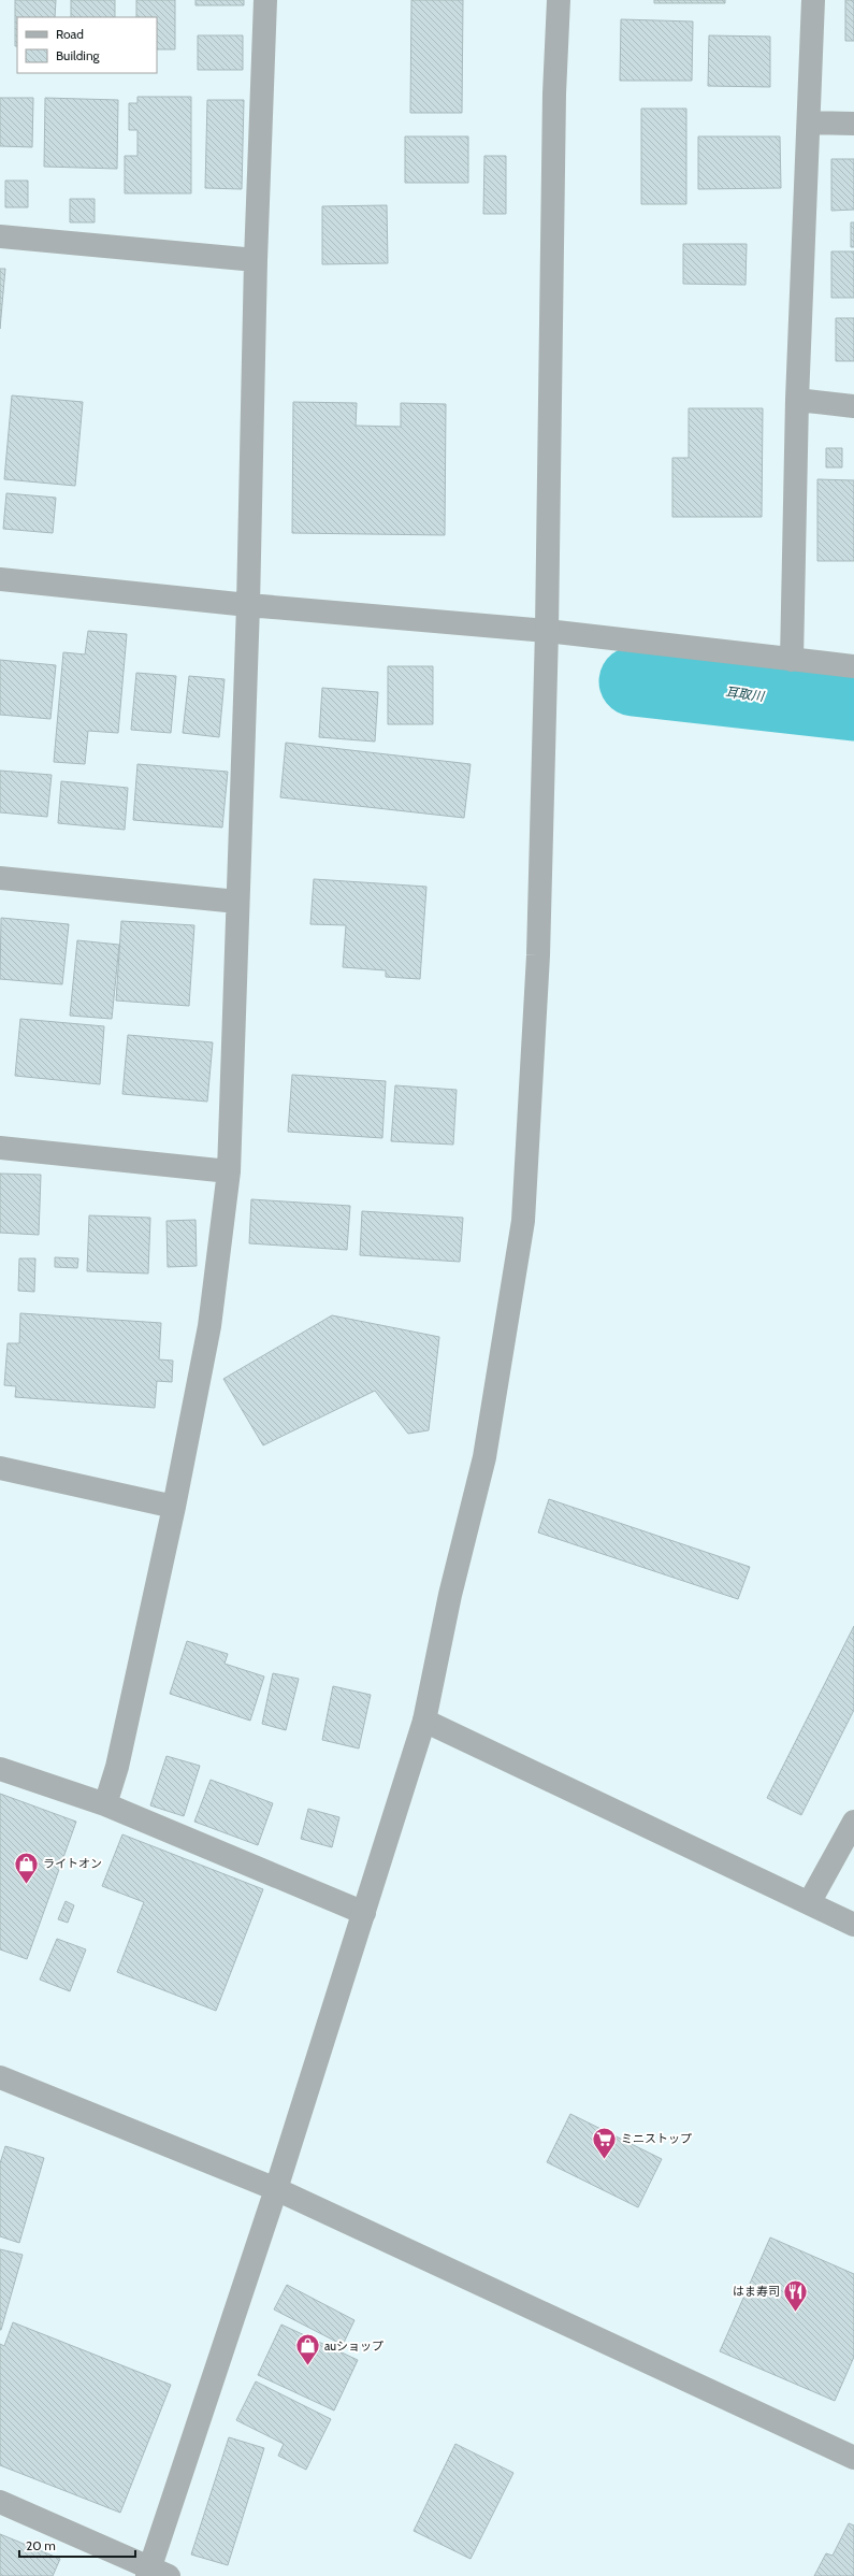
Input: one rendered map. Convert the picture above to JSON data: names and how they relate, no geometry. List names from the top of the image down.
{
  "water": ["耳取川"],
  "places": {
    "shop": ["ライトオン", "auショップ"],
    "supermarket": ["ミニストップ"],
    "restaurant": ["はま寿司"]
  },
  "legend": ["Road", "Building"],
  "scale_bar": "20 m"
}
